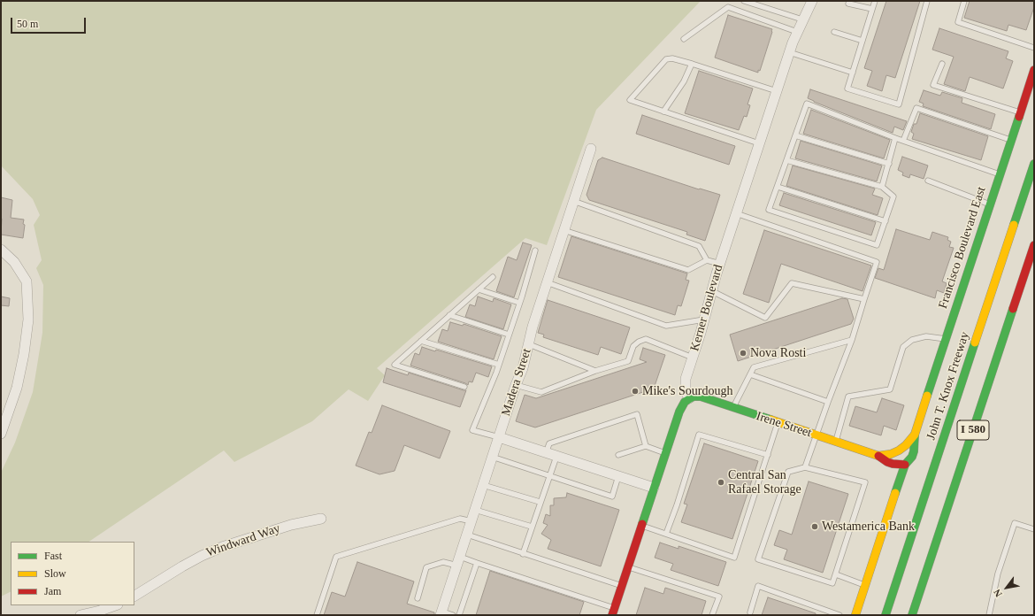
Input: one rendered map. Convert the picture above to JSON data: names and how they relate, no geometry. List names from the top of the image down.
{
  "streets": {
    "main road": [
      "Francisco Boulevard East",
      "John T. Knox Freeway",
      "Irene Street",
      "I 580"
    ],
    "street": ["Kerner Boulevard", "Madera Street", "Windward Way"]
  },
  "crossings": [
    ["Francisco Boulevard East", "Irene Street"],
    ["Kerner Boulevard", "Irene Street"]
  ],
  "places": [
    "Nova Rosti",
    "Mike's Sourdough",
    "Central San Rafael Storage",
    "Westamerica Bank"
  ],
  "legend": ["Fast", "Slow", "Jam"],
  "scale_bar": "50 m",
  "north": "bottom left"
}
